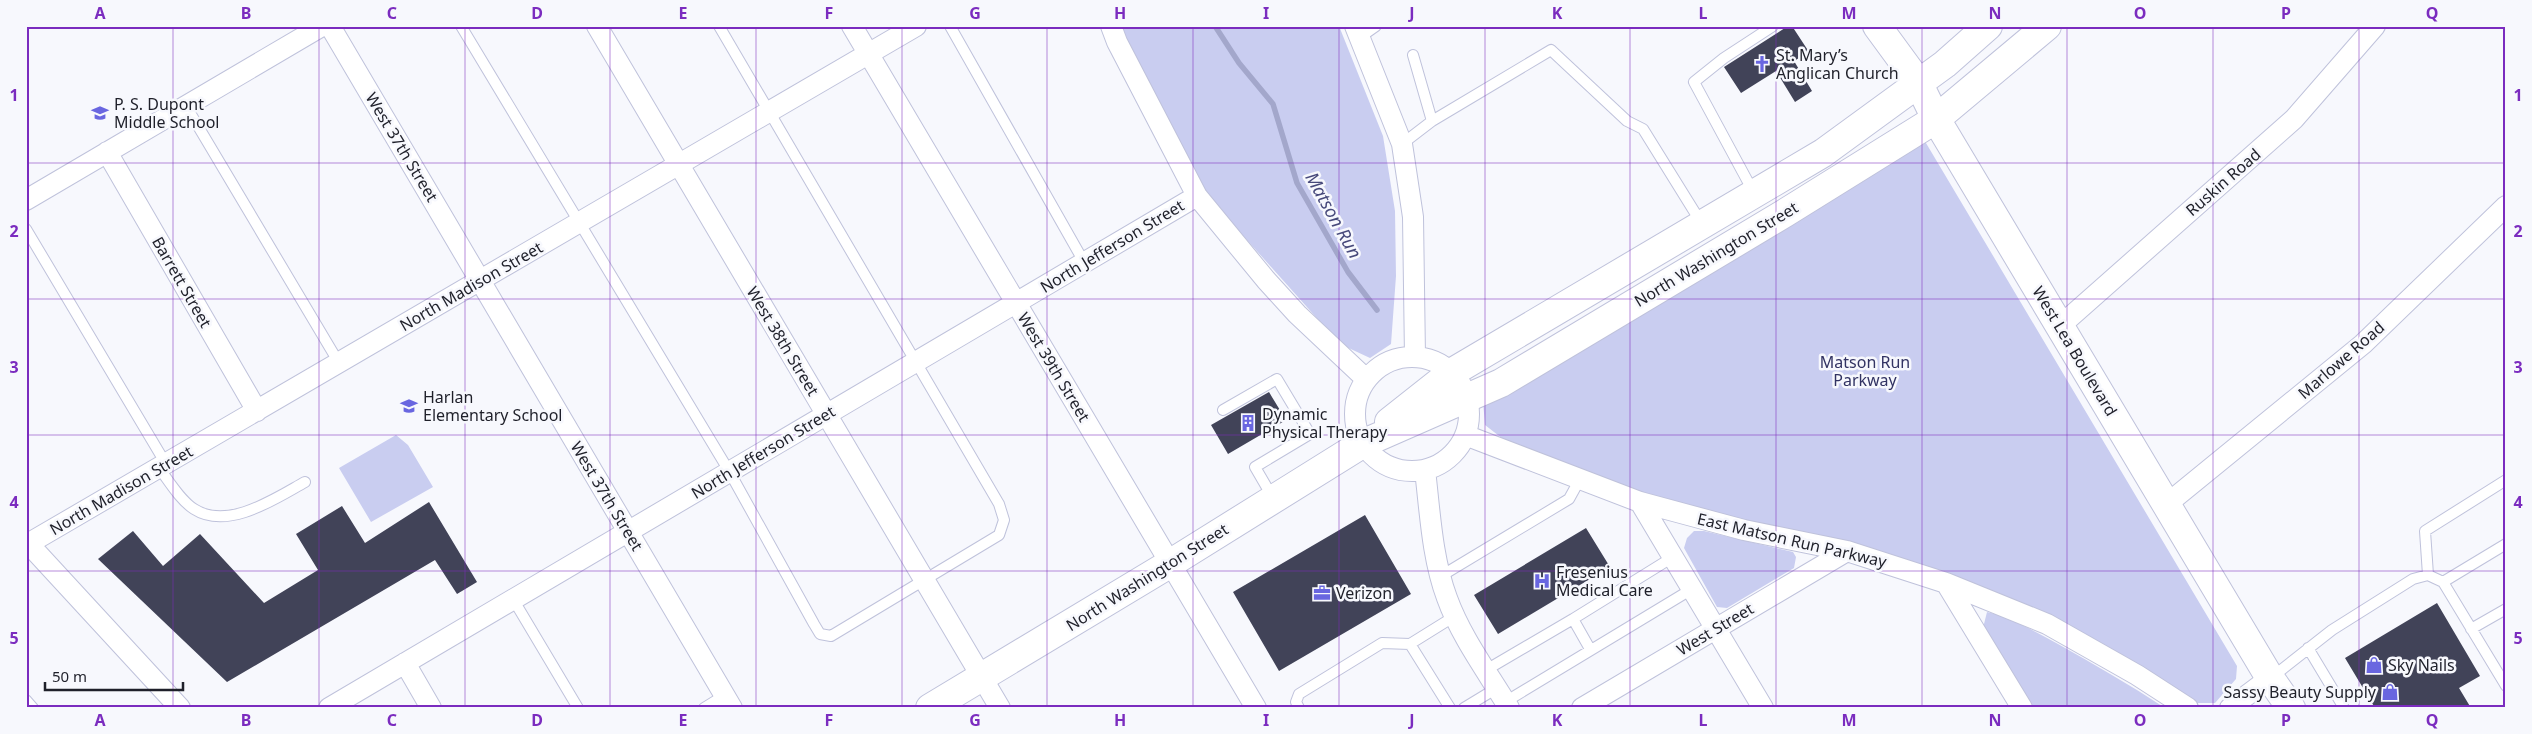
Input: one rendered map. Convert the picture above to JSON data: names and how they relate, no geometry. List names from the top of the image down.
{
  "streets": {
    "main road": ["North Washington Street", "West Lea Boulevard"],
    "street": [
      "West 37th Street",
      "Ruskin Road",
      "North Jefferson Street",
      "Barrett Street",
      "North Madison Street",
      "West 38th Street",
      "Marlowe Road",
      "West 39th Street",
      "East Matson Run Parkway",
      "West Street"
    ]
  },
  "crossings": [
    ["West 37th Street", "North Jefferson Street"],
    ["West 37th Street", "North Madison Street"],
    ["Ruskin Road", "West Lea Boulevard"],
    ["North Jefferson Street", "West 38th Street"],
    ["North Jefferson Street", "West 39th Street"],
    ["North Washington Street", "West 38th Street"],
    ["North Washington Street", "West Lea Boulevard"],
    ["North Washington Street", "West 39th Street"],
    ["Barrett Street", "North Madison Street"],
    ["North Madison Street", "West 38th Street"],
    ["North Madison Street", "West 39th Street"],
    ["West Lea Boulevard", "Marlowe Road"],
    ["East Matson Run Parkway", "West Street"]
  ],
  "water": ["Matson Run"],
  "parks": ["Matson Run Parkway"],
  "places": {
    "church": ["St. Mary’s Anglican Church"],
    "school or university": ["P. S. Dupont Middle School", "Harlan Elementary School"],
    "building": ["Dynamic Physical Therapy"],
    "hospital": ["Fresenius Medical Care"],
    "office": ["Verizon"],
    "shop": ["Sky Nails", "Sassy Beauty Supply"]
  },
  "scale_bar": "50 m",
  "grid": {
    "columns": [
      "A",
      "B",
      "C",
      "D",
      "E",
      "F",
      "G",
      "H",
      "I",
      "J",
      "K",
      "L",
      "M",
      "N",
      "O",
      "P",
      "Q"
    ],
    "rows": [
      "1",
      "2",
      "3",
      "4",
      "5"
    ]
  }
}
